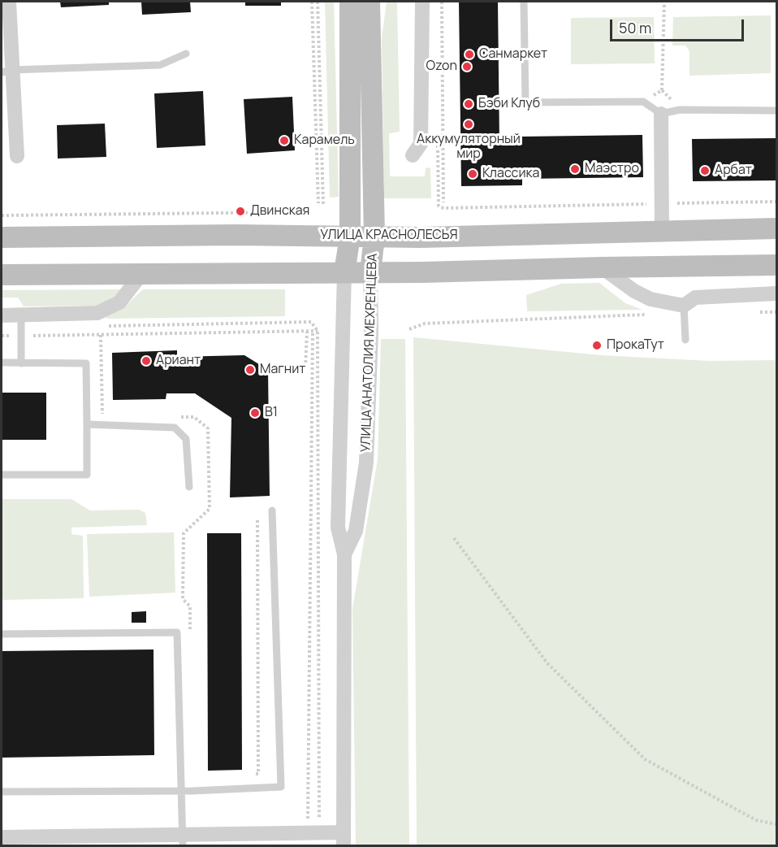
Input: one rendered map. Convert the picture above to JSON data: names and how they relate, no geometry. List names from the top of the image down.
{
  "streets": {
    "street": ["УЛИЦА КРАСНОЛЕСЬЯ", "УЛИЦА АНАТОЛИЯ МЕХРЕНЦЕВА"]
  },
  "crossings": [
    ["УЛИЦА КРАСНОЛЕСЬЯ", "УЛИЦА АНАТОЛИЯ МЕХРЕНЦЕВА"]
  ],
  "places": [
    "Санмаркет",
    "Ozon",
    "Бэби Клуб",
    "Аккумуляторный мир",
    "Карамель",
    "Маэстро",
    "Арбат",
    "Классика",
    "Двинская",
    "ПрокаТут",
    "Ариант",
    "Магнит",
    "B1"
  ],
  "scale_bar": "50 m"
}
